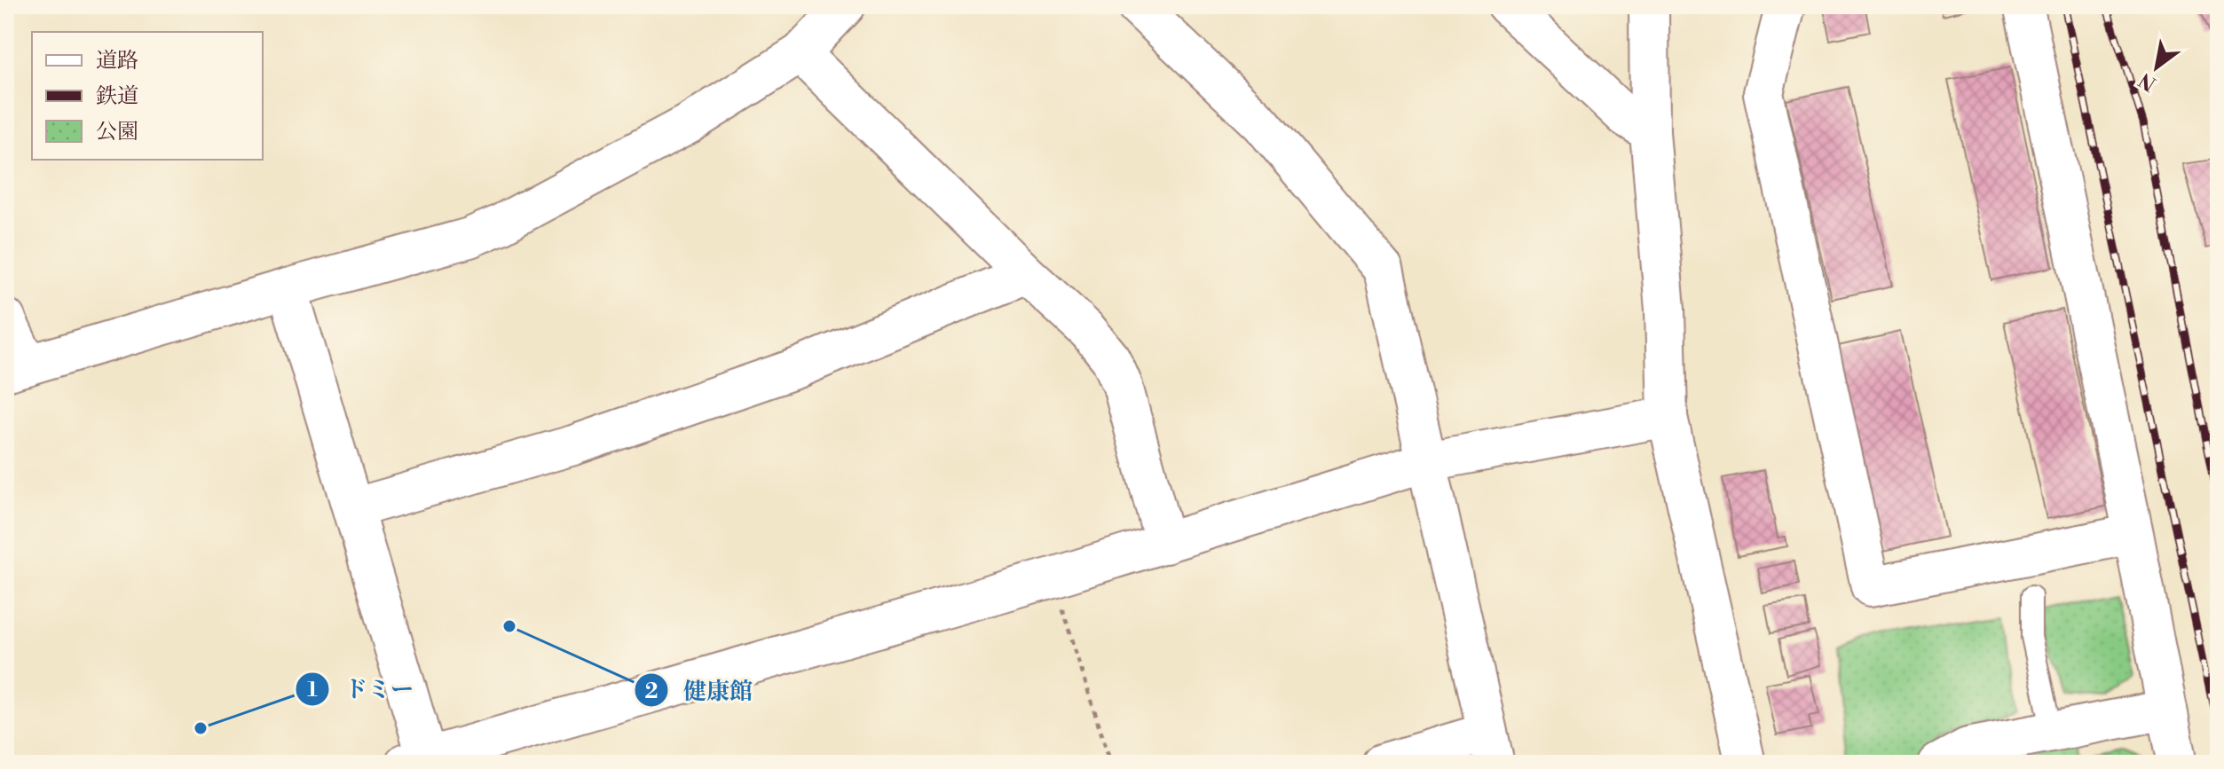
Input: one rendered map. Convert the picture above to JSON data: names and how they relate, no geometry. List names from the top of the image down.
{
  "places": ["健康館", "ドミー"],
  "legend": ["道路", "鉄道", "公園"],
  "north": "bottom left"
}
